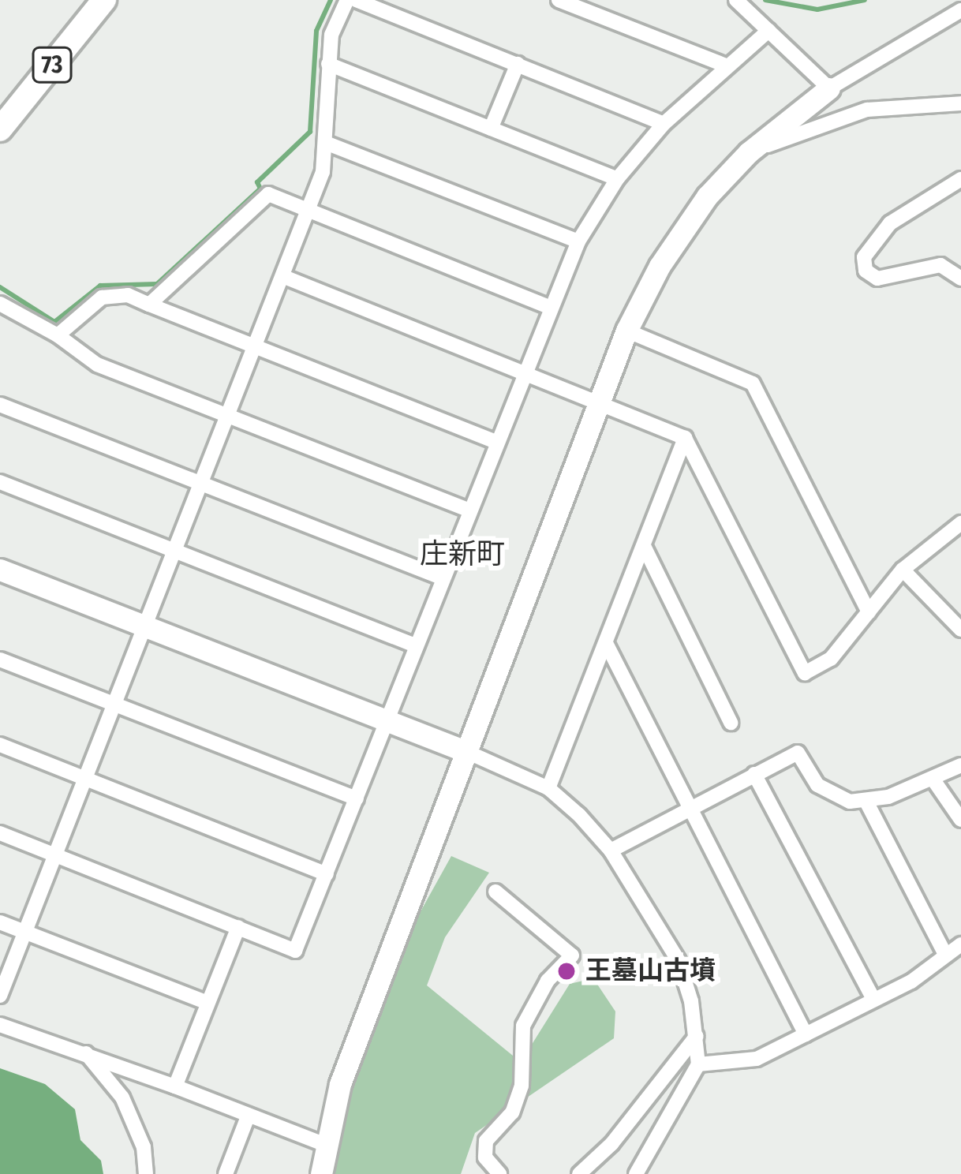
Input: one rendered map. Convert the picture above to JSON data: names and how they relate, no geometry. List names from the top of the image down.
{
  "streets": {
    "main road": ["73"]
  },
  "districts": ["庄新町"],
  "places": ["王墓山古墳"]
}
